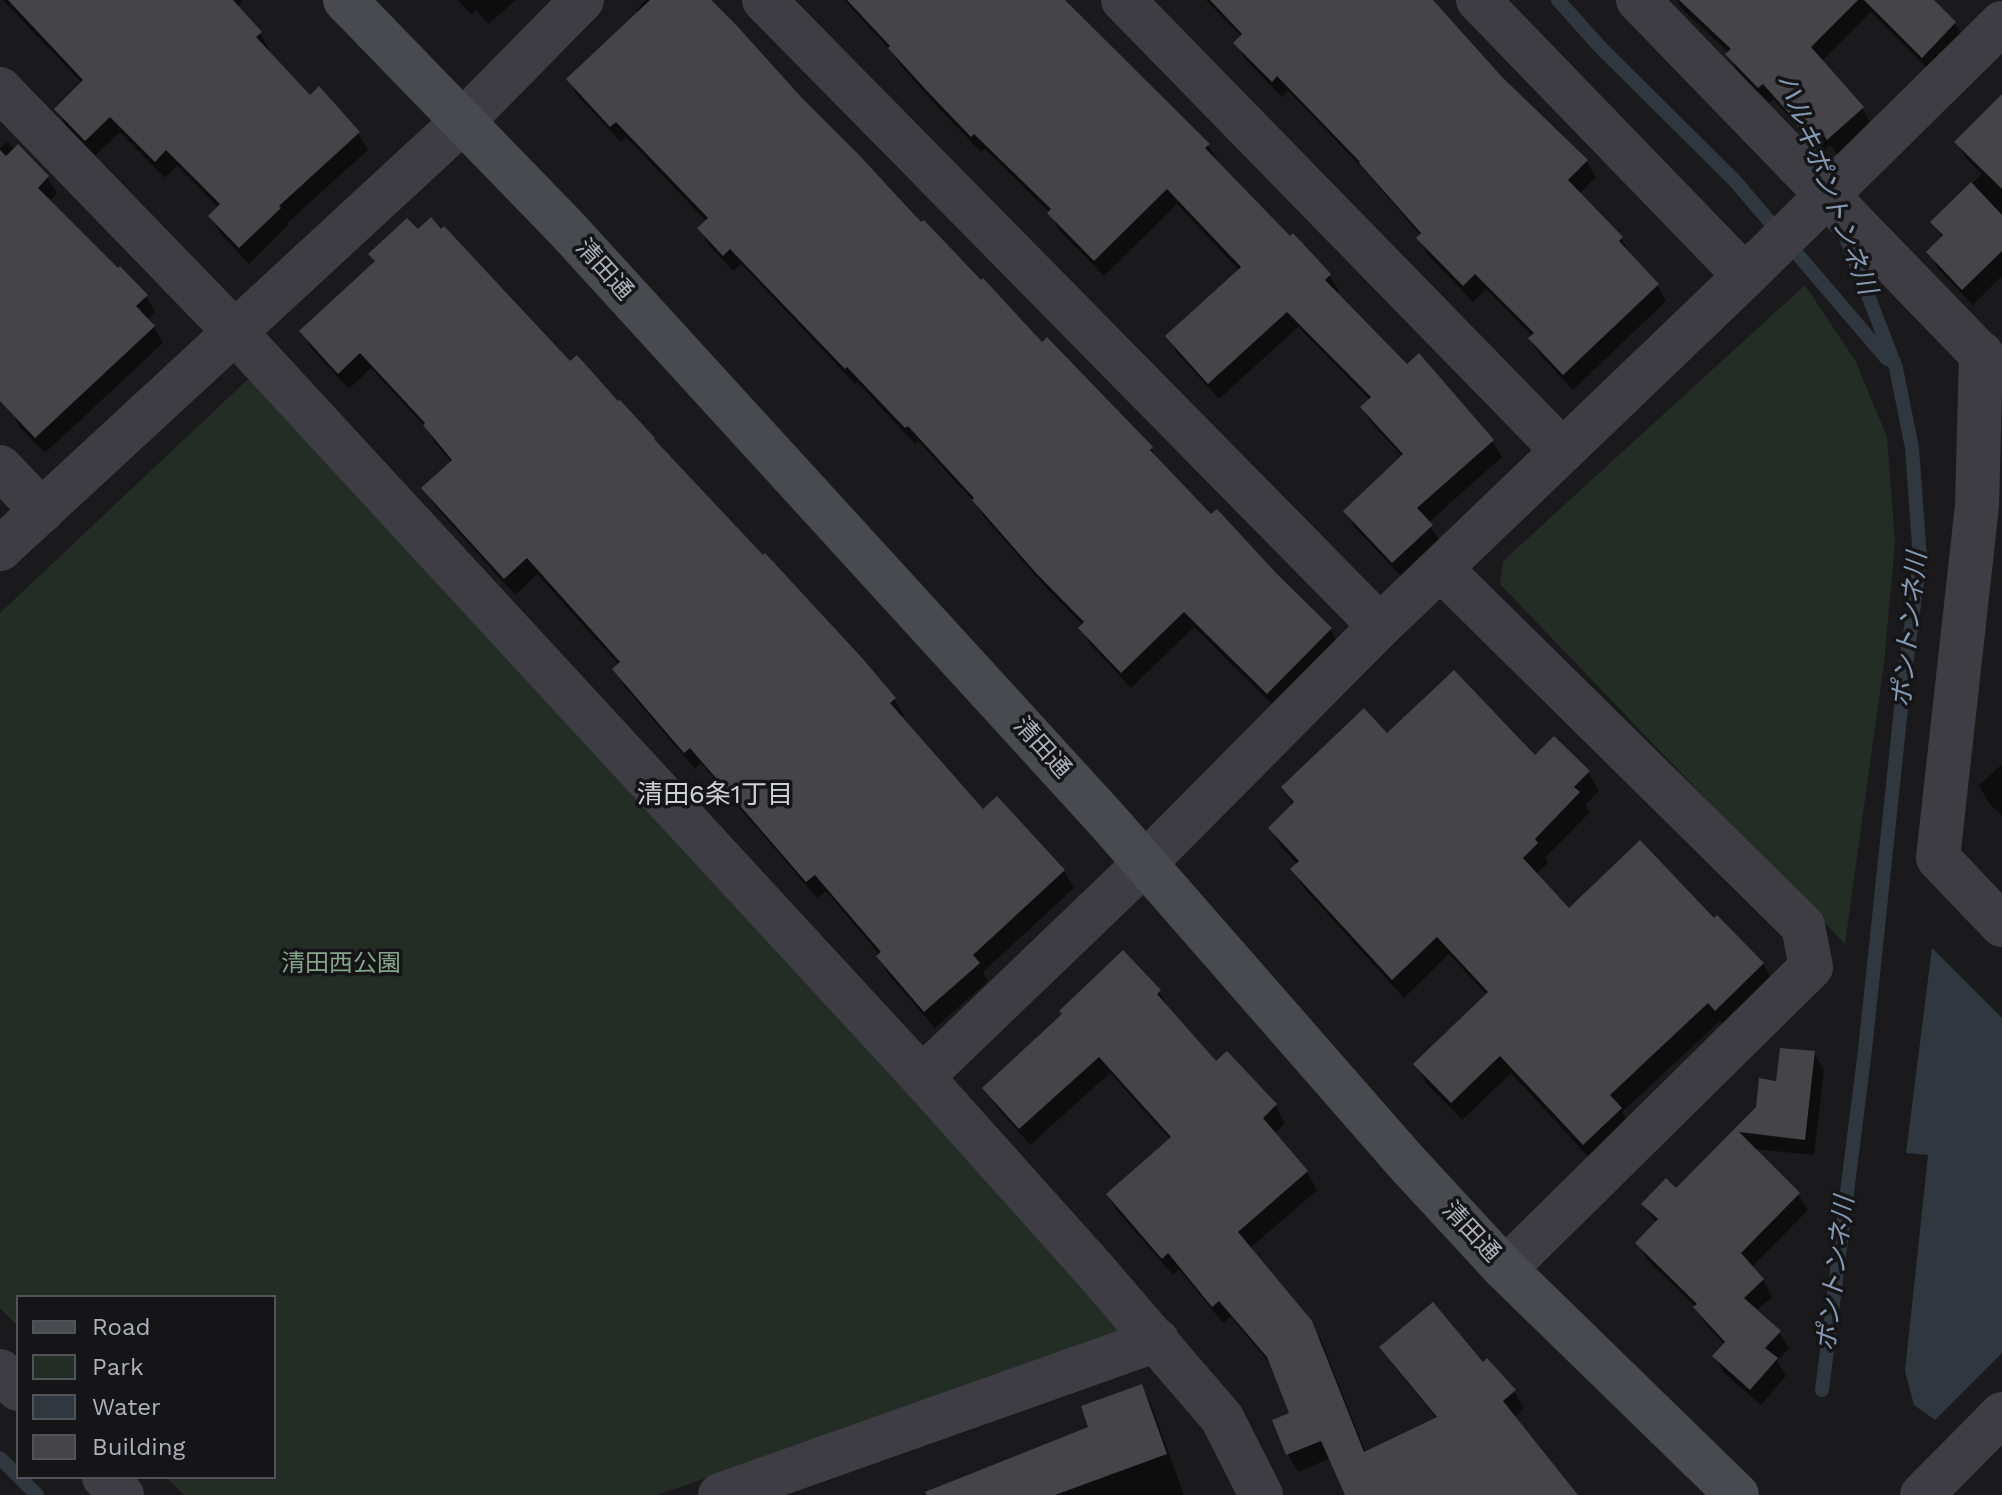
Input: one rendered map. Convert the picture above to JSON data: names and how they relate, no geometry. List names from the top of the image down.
{
  "streets": {
    "street": ["清田通"]
  },
  "districts": ["清田6条1丁目"],
  "water": ["ハルキポントンネ川", "ポントンネ川"],
  "parks": ["清田西公園"],
  "legend": [
    "Road",
    "Park",
    "Water",
    "Building"
  ]
}
